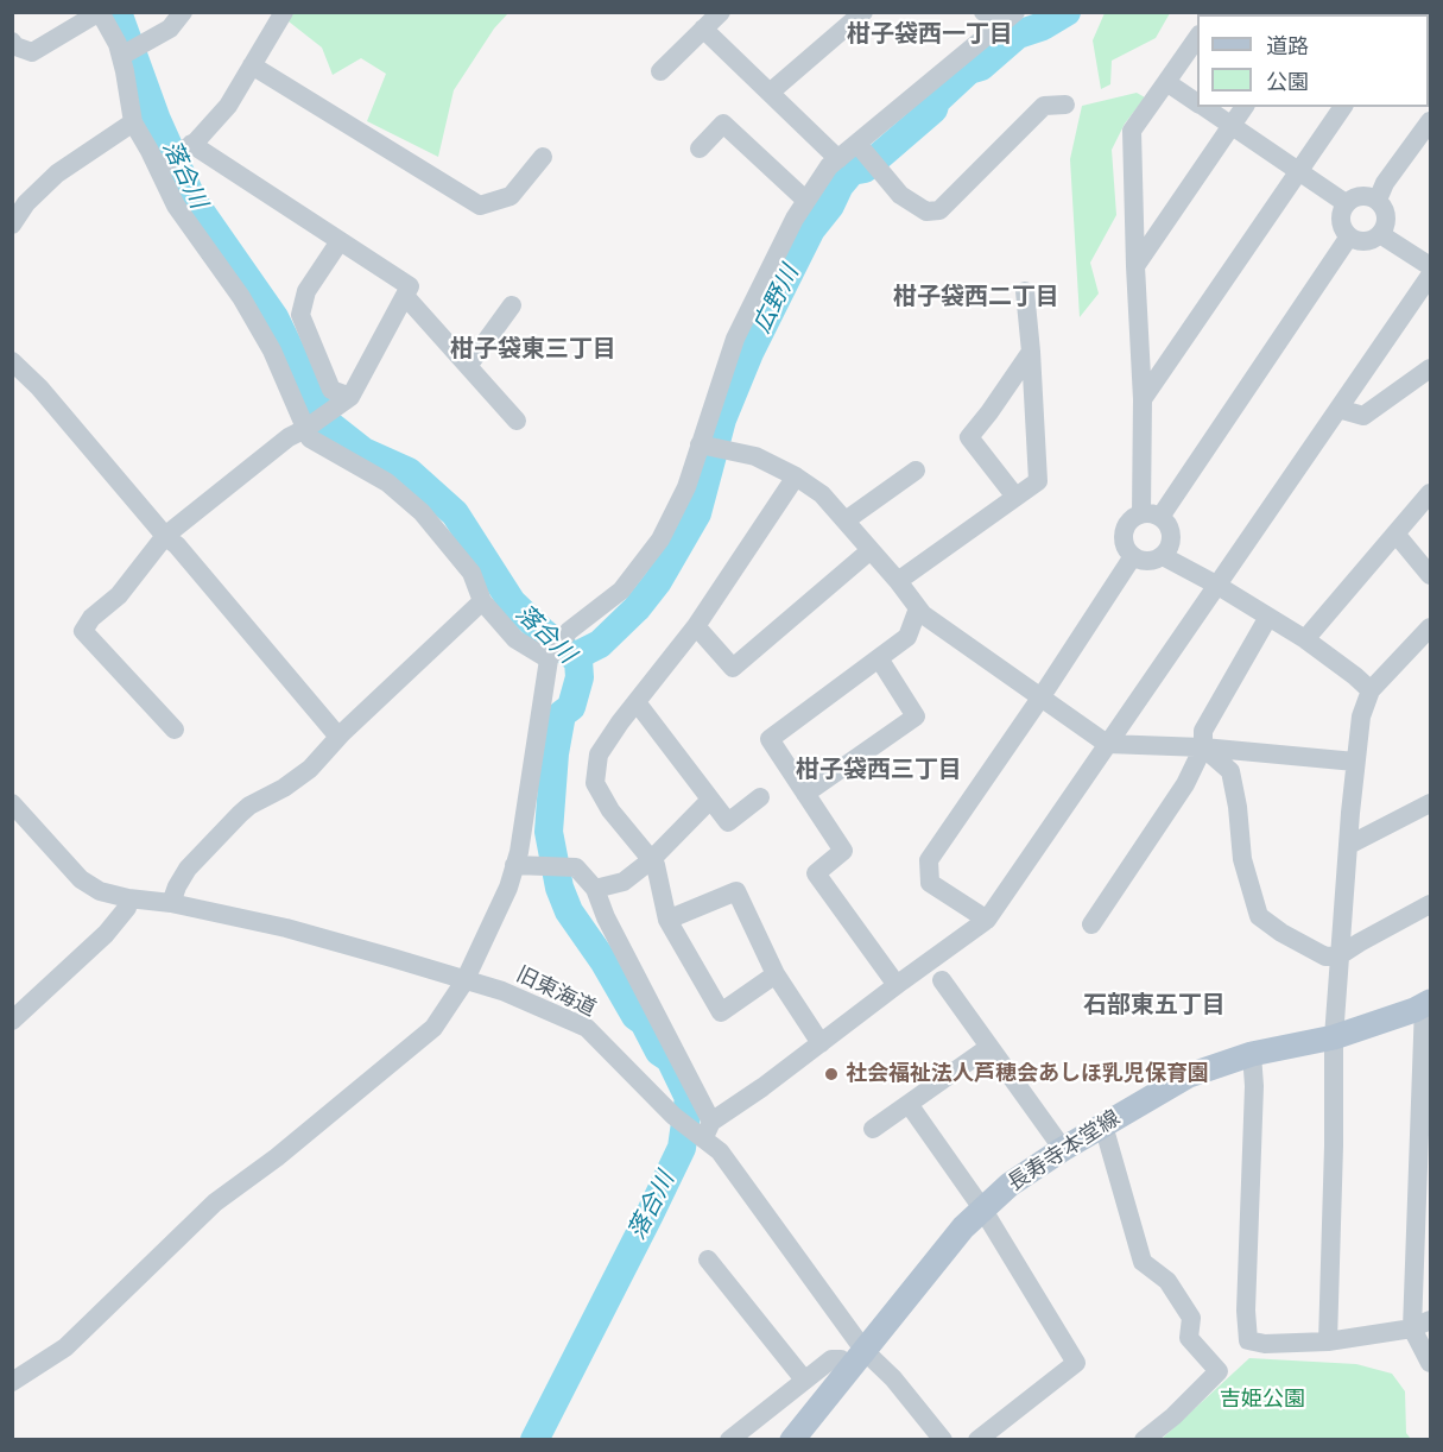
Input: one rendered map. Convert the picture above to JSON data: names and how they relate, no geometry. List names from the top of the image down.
{
  "streets": {
    "main road": ["長寿寺本堂線"],
    "street": ["旧東海道"]
  },
  "crossings": [
    ["旧東海道", "長寿寺本堂線"]
  ],
  "districts": [
    "柑子袋西一丁目",
    "柑子袋西二丁目",
    "柑子袋東三丁目",
    "柑子袋西三丁目",
    "石部東五丁目"
  ],
  "water": ["落合川", "広野川"],
  "parks": ["吉姫公園"],
  "places": ["社会福祉法人芦穂会あしほ乳児保育園"],
  "legend": ["道路", "公園"]
}
